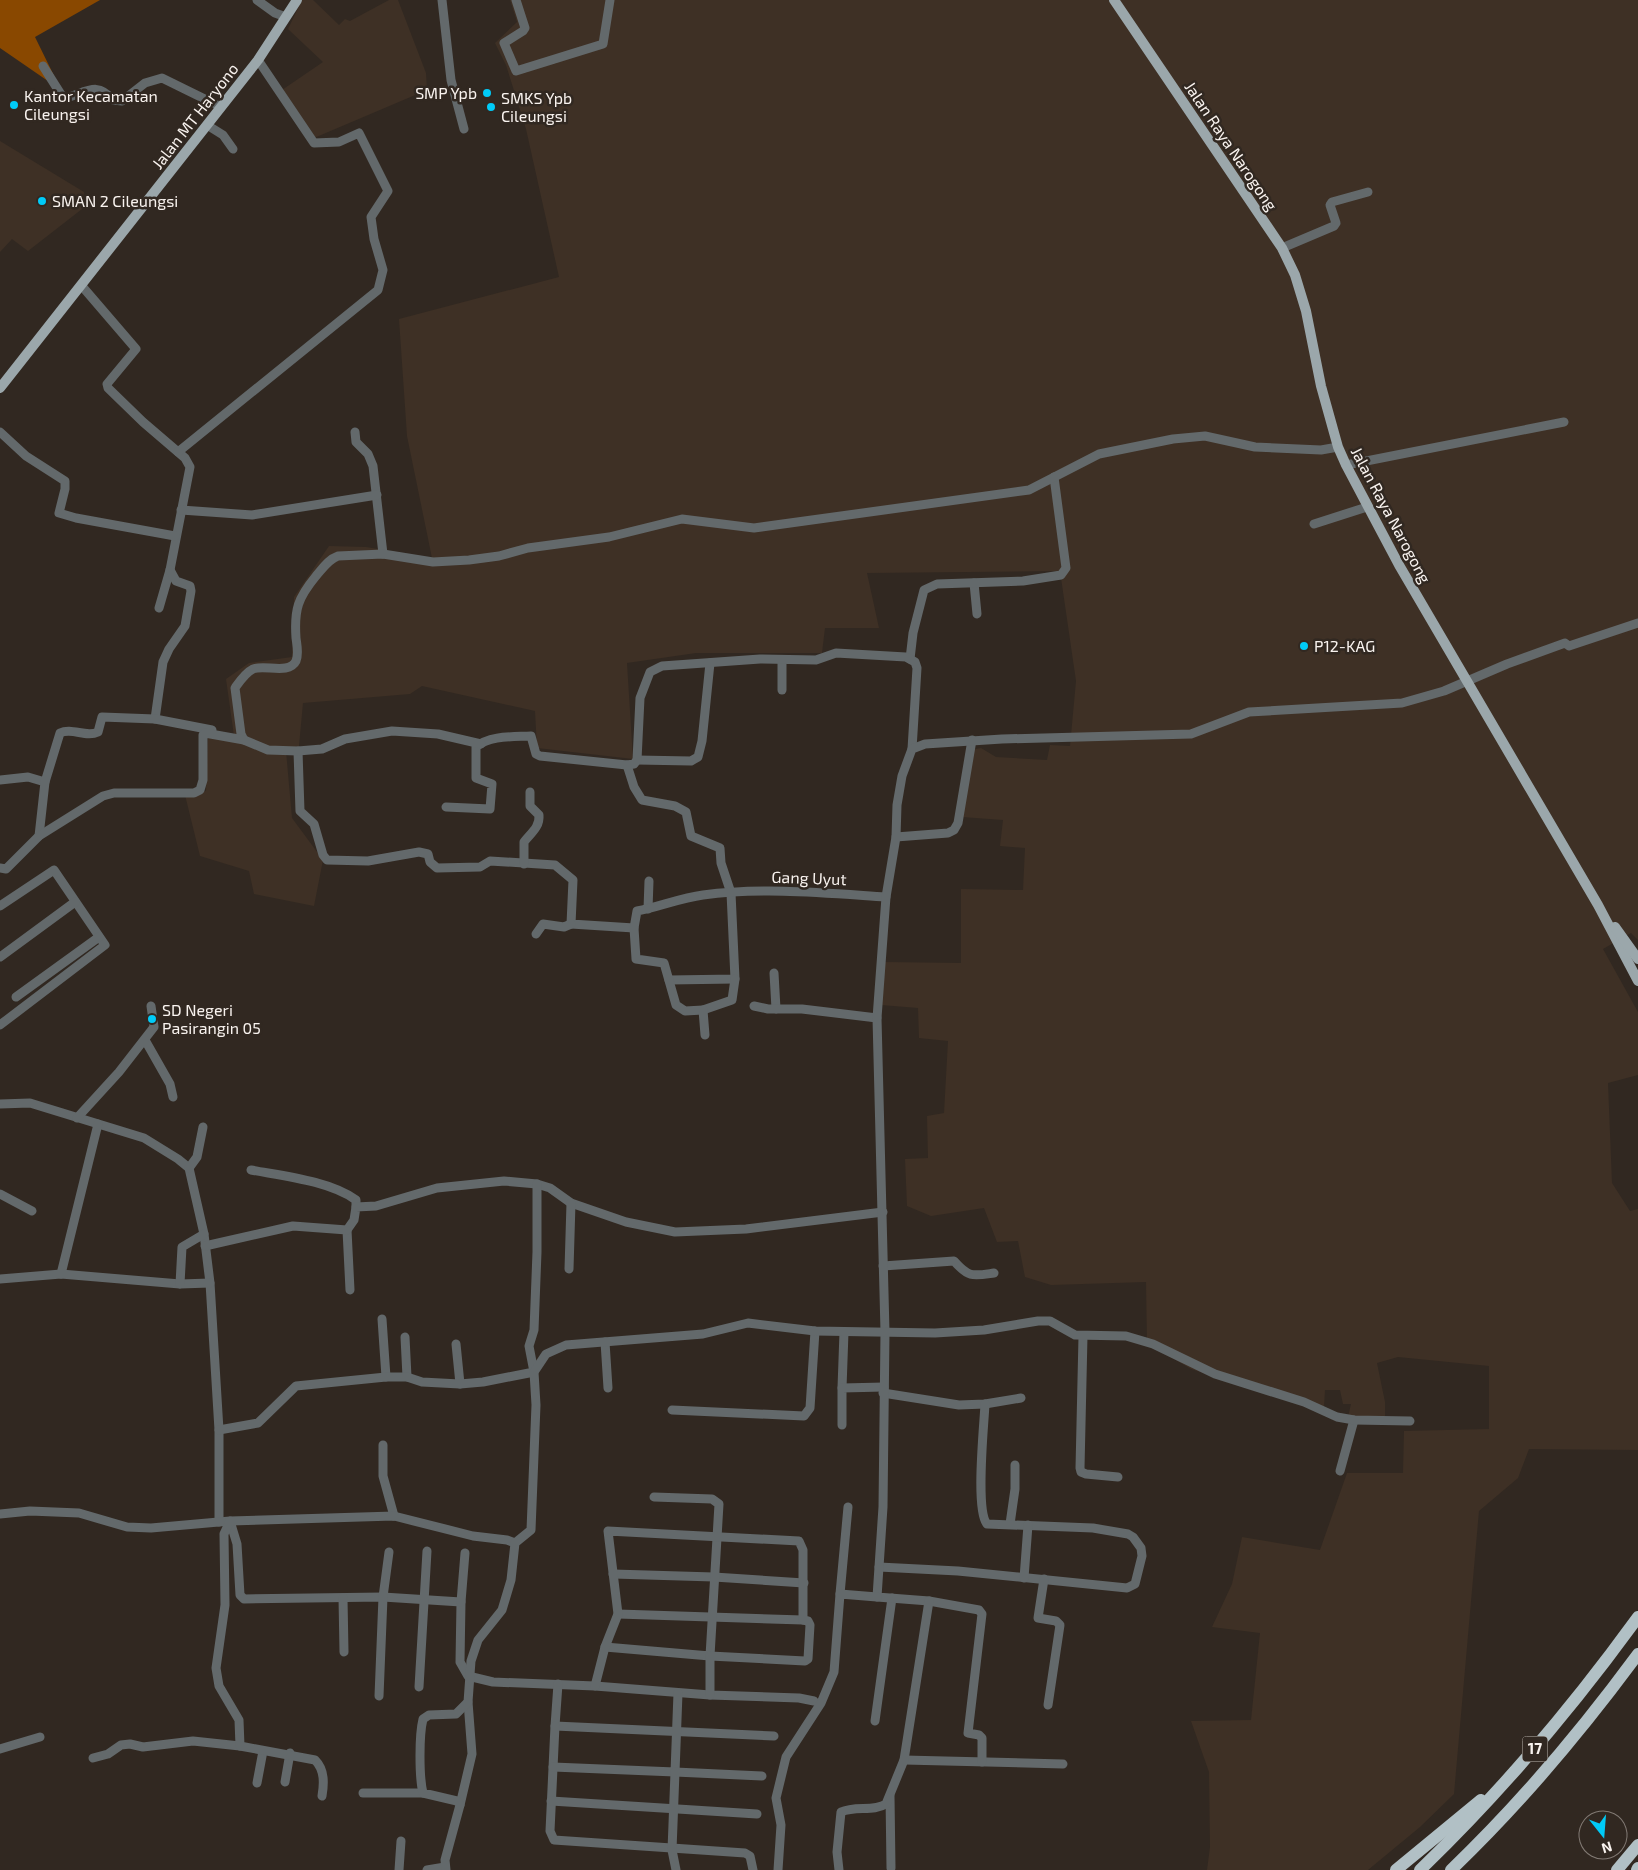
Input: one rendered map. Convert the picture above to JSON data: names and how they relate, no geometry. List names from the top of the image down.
{
  "streets": {
    "highway": ["17"],
    "main road": ["Jalan MT Haryono", "Jalan Raya Narogong"],
    "street": ["Gang Uyut"]
  },
  "places": [
    "SMP Ypb",
    "Kantor Kecamatan Cileungsi",
    "SMKS Ypb Cileungsi",
    "SMAN 2 Cileungsi",
    "P12-KAG",
    "SD Negeri Pasirangin 05"
  ],
  "north": "bottom"
}
